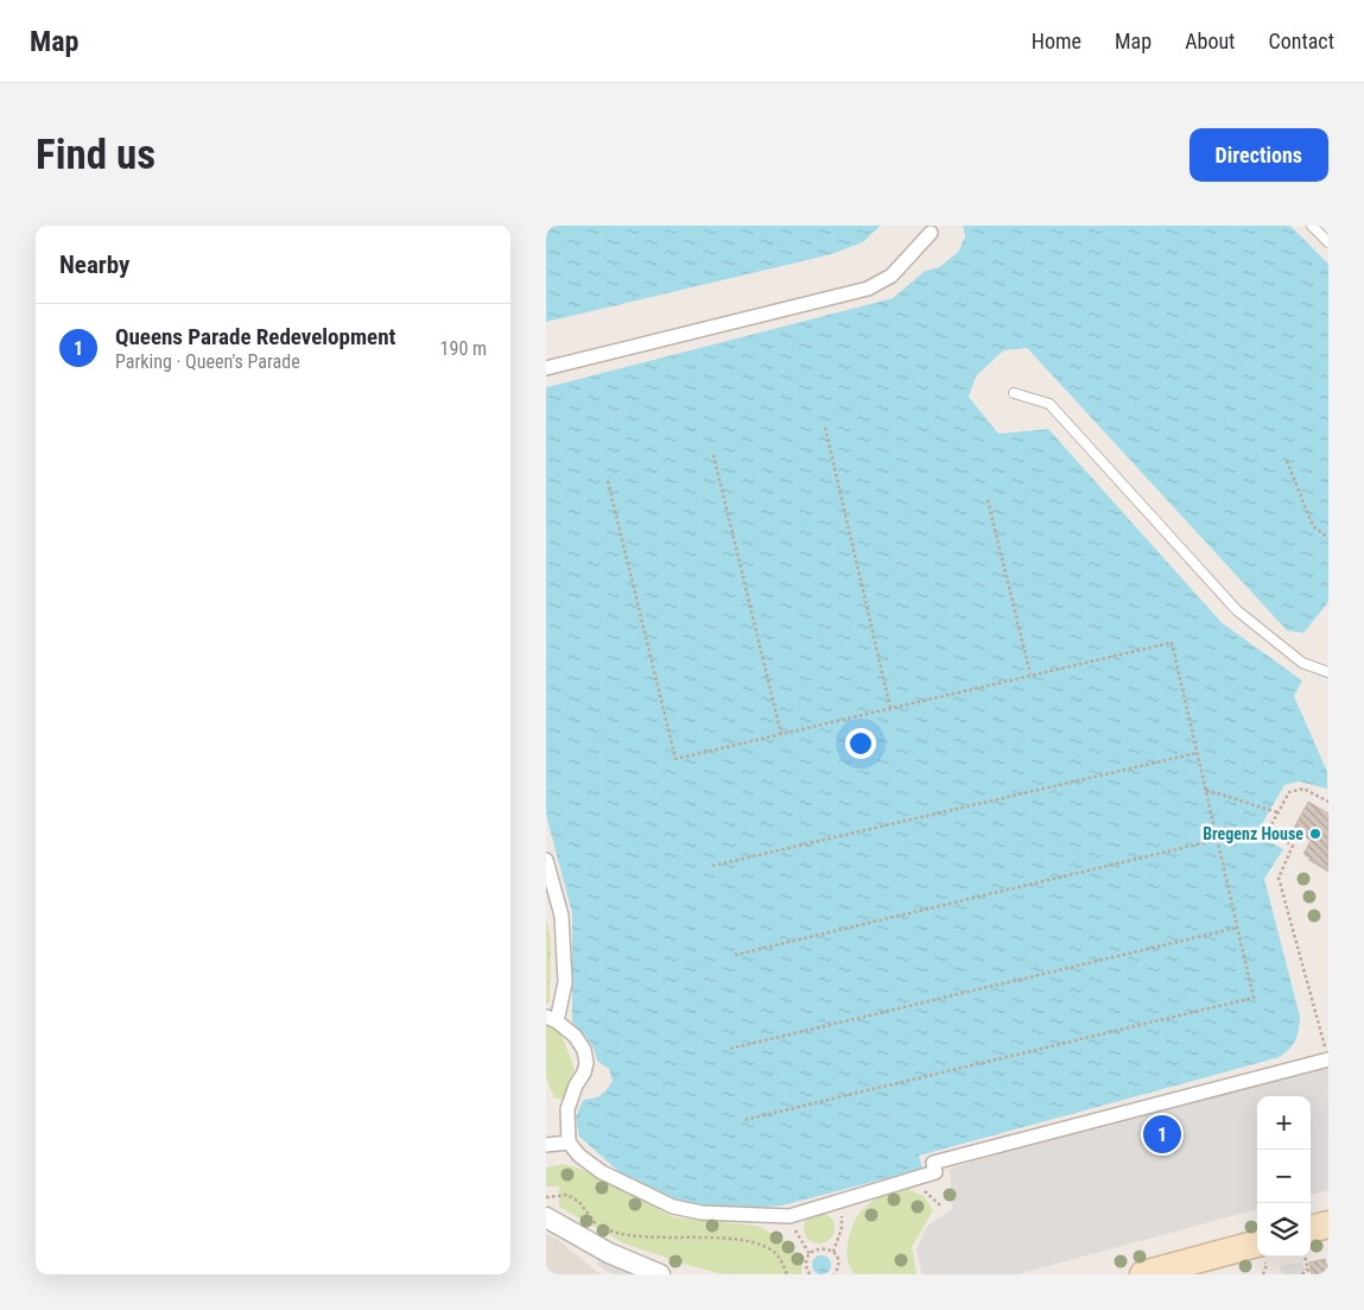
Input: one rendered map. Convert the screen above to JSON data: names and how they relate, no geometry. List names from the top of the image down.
{
  "places": ["Bregenz House"],
  "page": {
    "header": "Map",
    "nav": [
      "Home",
      "Map",
      "About",
      "Contact"
    ],
    "buttons": "Directions",
    "title": "Find us",
    "heading": "Nearby",
    "list": [
      {
        "mark": "1",
        "name": "Queens Parade Redevelopment",
        "note": "Parking · Queen's Parade",
        "value": "190 m"
      }
    ],
    "map_buttons": ["+", "−"],
    "pins": "1"
  }
}
